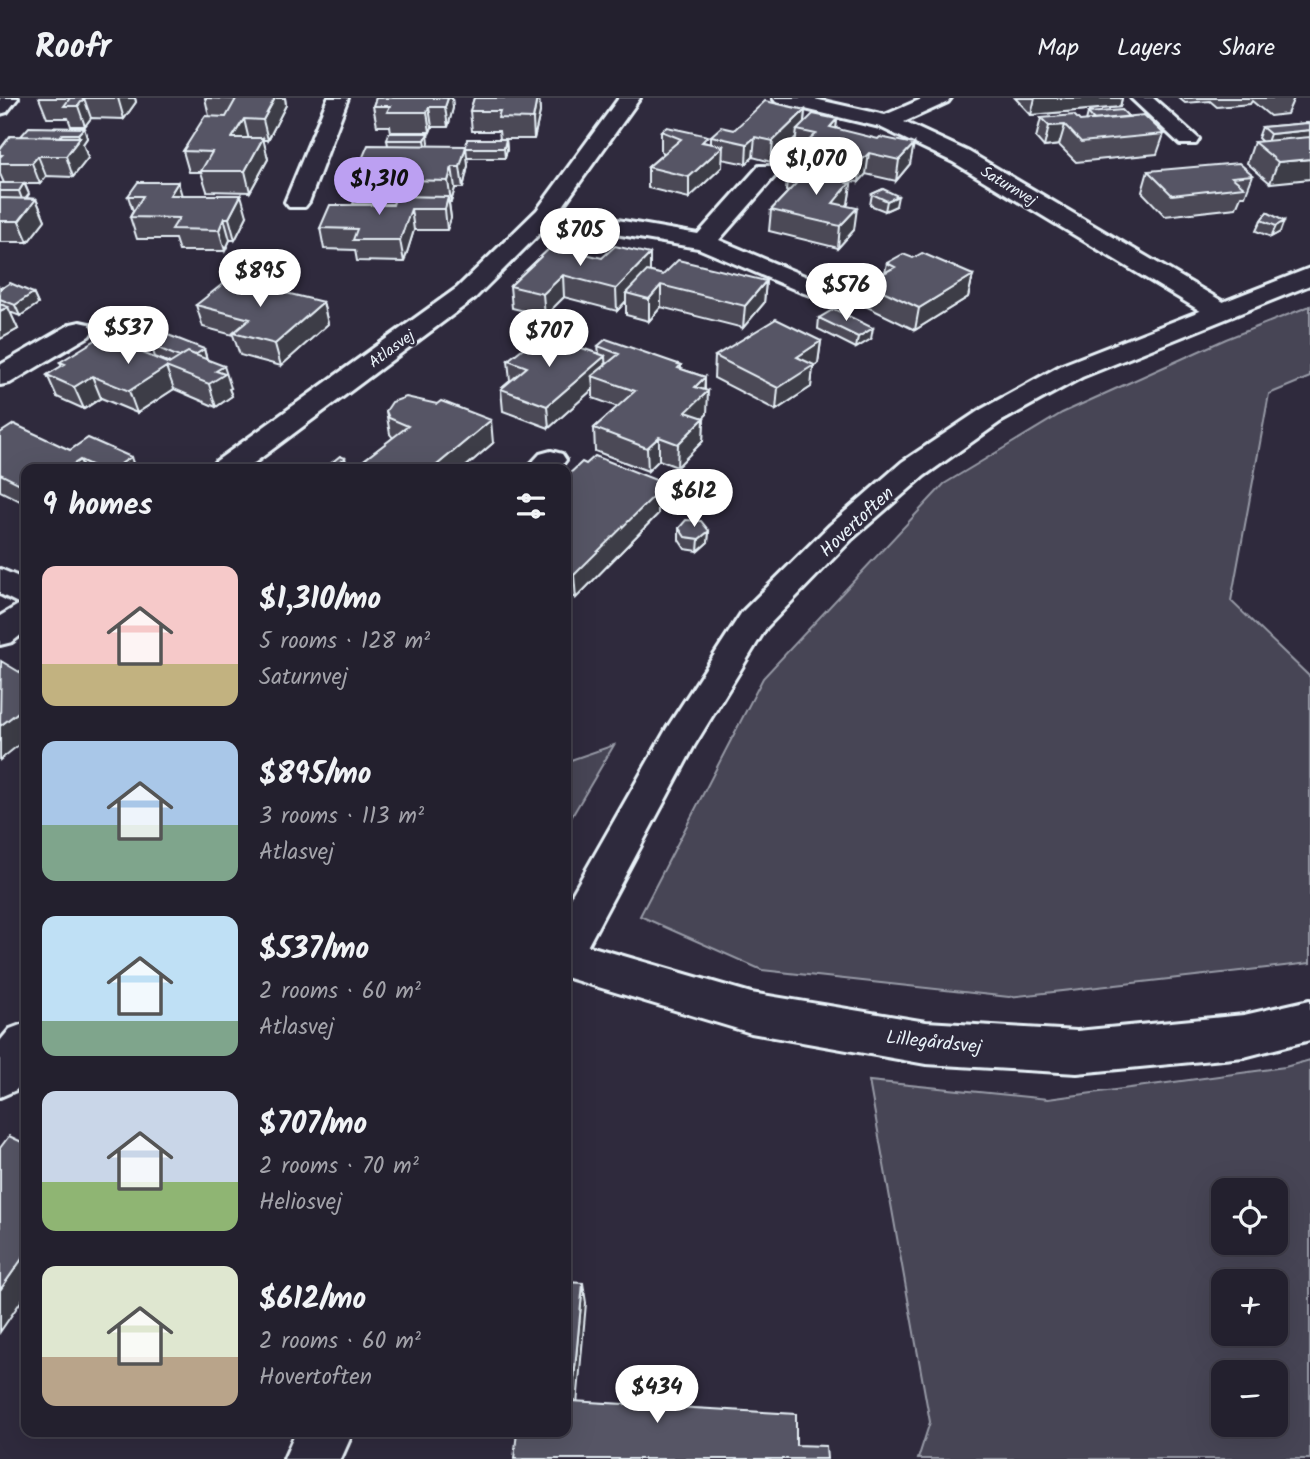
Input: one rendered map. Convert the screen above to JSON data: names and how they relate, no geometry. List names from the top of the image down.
{
  "streets": {
    "street": [
      "Saturnvej",
      "Atlasvej",
      "Hovertoften",
      "Lillegårdsvej"
    ]
  },
  "crossings": [
    ["Saturnvej", "Hovertoften"]
  ],
  "page": {
    "header": "Roofr",
    "nav": ["Map", "Layers", "Share"],
    "price": [
      "$1,070",
      "$1,310",
      "$705",
      "$895",
      "$576",
      "$537",
      "$707",
      "$612",
      "$434"
    ],
    "heading": "9 homes",
    "list": [
      {
        "name": "$1,310/mo",
        "note": "5 rooms · 128 m² · Saturnvej"
      },
      {
        "name": "$895/mo",
        "note": "3 rooms · 113 m² · Atlasvej"
      },
      {
        "name": "$537/mo",
        "note": "2 rooms · 60 m² · Atlasvej"
      },
      {
        "name": "$707/mo",
        "note": "2 rooms · 70 m² · Heliosvej"
      },
      {
        "name": "$612/mo",
        "note": "2 rooms · 60 m² · Hovertoften"
      }
    ],
    "map_buttons": ["+", "−"]
  }
}
